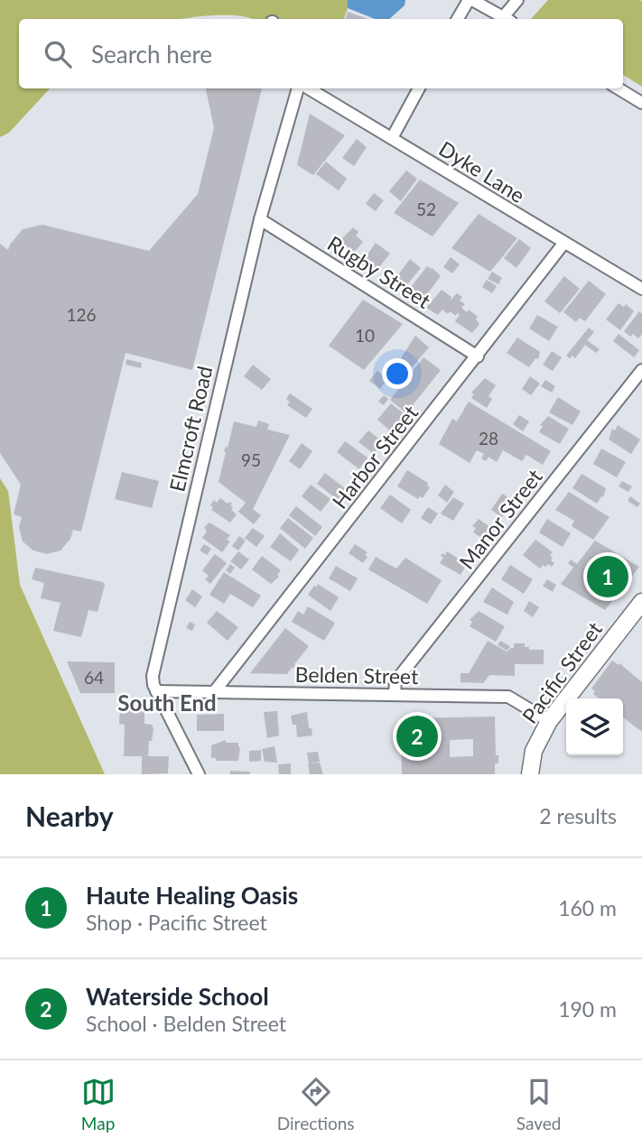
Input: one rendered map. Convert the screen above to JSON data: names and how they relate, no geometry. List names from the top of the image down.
{
  "streets": {
    "street": [
      "Dyke Lane",
      "Rugby Street",
      "Elmcroft Road",
      "Harbor Street",
      "Manor Street",
      "Pacific Street",
      "Belden Street"
    ]
  },
  "crossings": [
    ["Dyke Lane", "Harbor Street"],
    ["Rugby Street", "Elmcroft Road"],
    ["Rugby Street", "Harbor Street"],
    ["Elmcroft Road", "Belden Street"],
    ["Harbor Street", "Belden Street"],
    ["Manor Street", "Belden Street"],
    ["Pacific Street", "Belden Street"]
  ],
  "districts": ["South End"],
  "house_numbers": [
    "52",
    "126",
    "10",
    "28",
    "95",
    "64"
  ],
  "page": {
    "search": "Search here",
    "pins": ["1", "2"],
    "heading": ["Nearby", "2 results"],
    "list": [
      {
        "mark": "1",
        "name": "Haute Healing Oasis",
        "note": "Shop · Pacific Street",
        "value": "160 m"
      },
      {
        "mark": "2",
        "name": "Waterside School",
        "note": "School · Belden Street",
        "value": "190 m"
      }
    ],
    "nav": ["Map", "Directions", "Saved"]
  }
}
